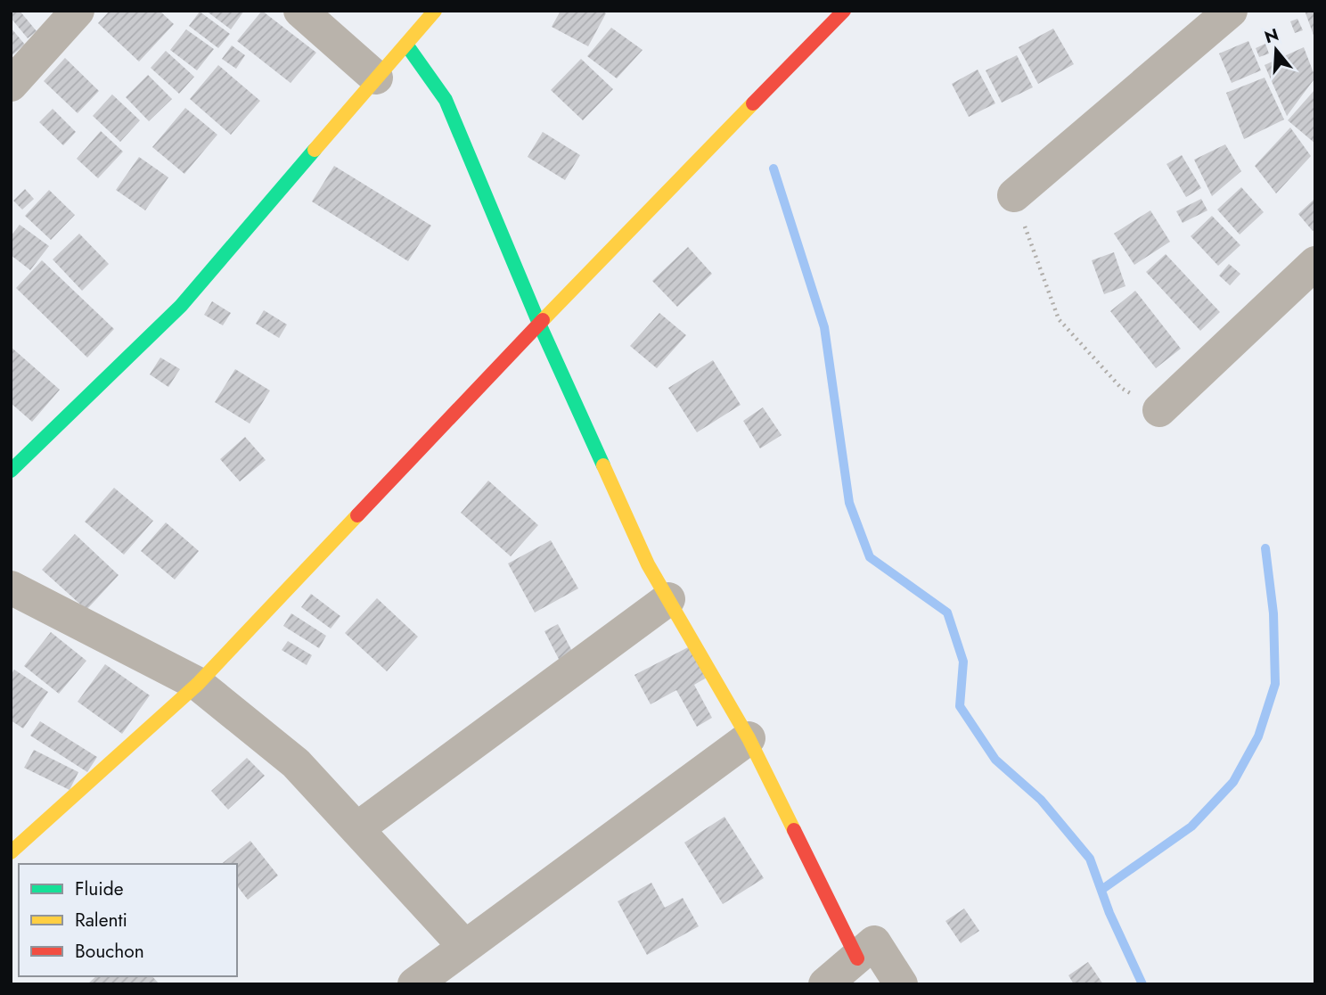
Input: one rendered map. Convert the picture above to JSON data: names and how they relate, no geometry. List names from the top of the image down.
{
  "legend": ["Fluide", "Ralenti", "Bouchon"],
  "north": "top"
}
